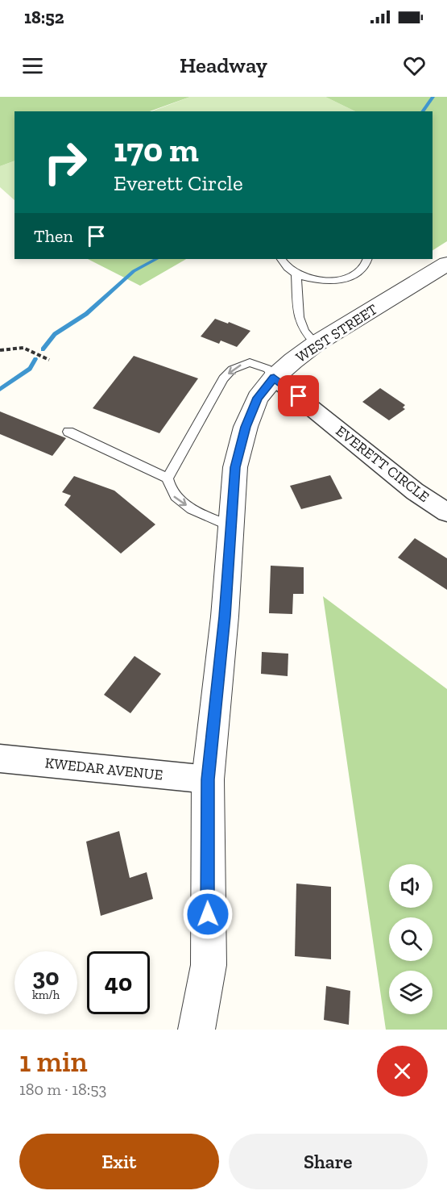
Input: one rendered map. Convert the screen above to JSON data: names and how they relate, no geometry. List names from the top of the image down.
{
  "streets": {
    "street": ["WEST STREET", "EVERETT CIRCLE", "KWEDAR AVENUE"]
  },
  "crossings": [
    ["WEST STREET", "EVERETT CIRCLE"],
    ["WEST STREET", "KWEDAR AVENUE"]
  ],
  "page": {
    "status": "18:52",
    "header": "Headway",
    "turn": ["170 m", "Everett Circle"],
    "then": "Then",
    "speed": "30 km/h",
    "limit": "40",
    "heading": ["1 min", "180 m · 18:53"],
    "buttons": ["Exit", "Share"]
  }
}
